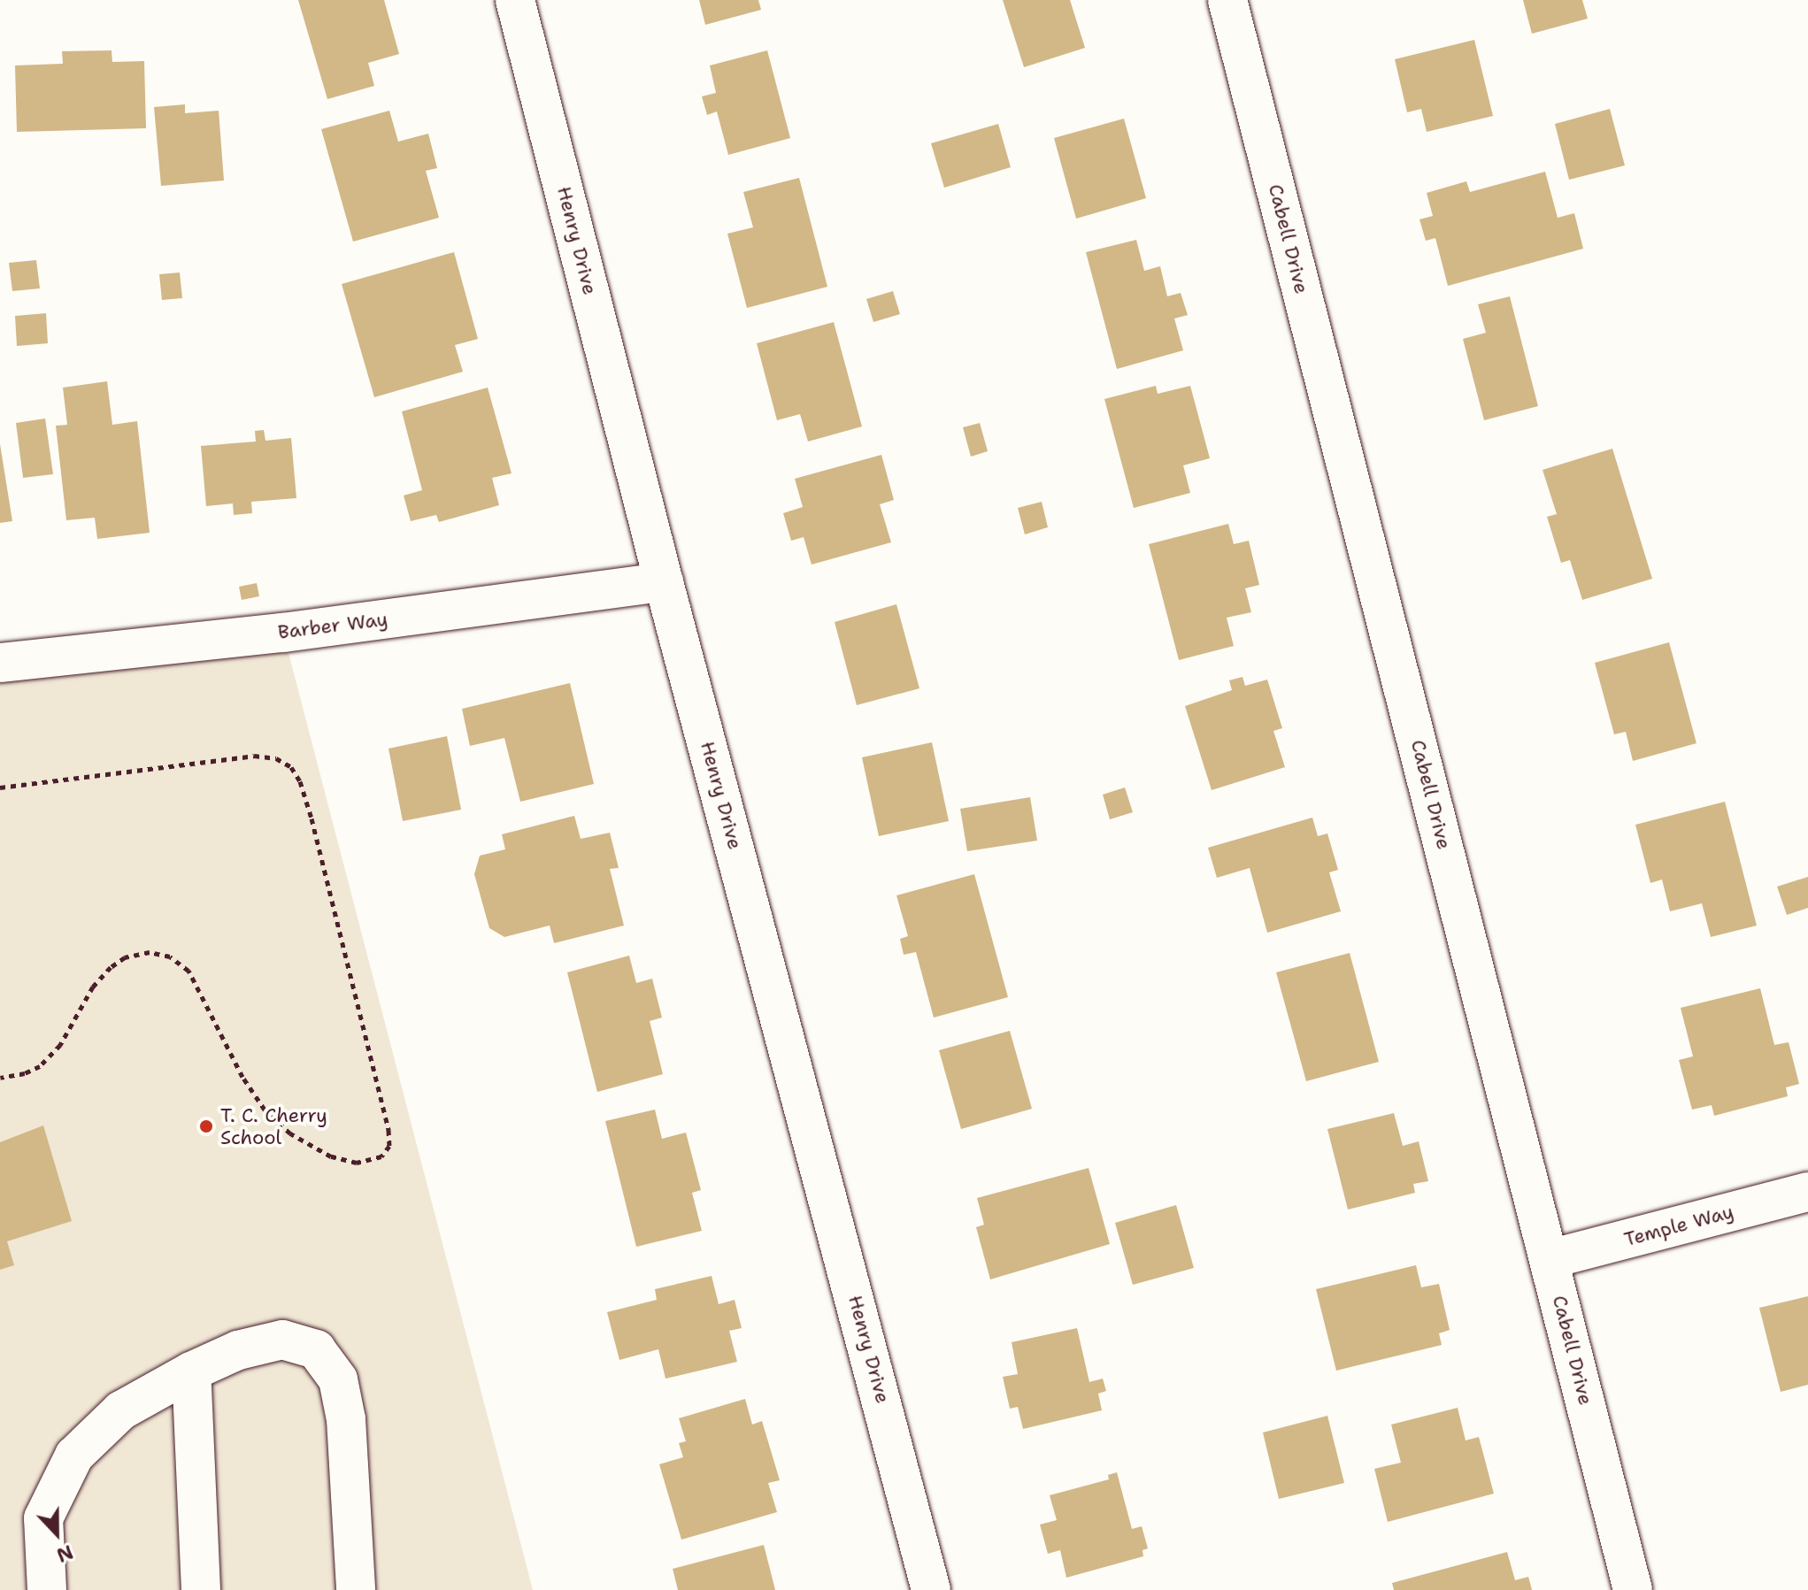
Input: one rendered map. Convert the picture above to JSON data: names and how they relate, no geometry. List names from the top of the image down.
{
  "streets": {
    "street": [
      "Cabell Drive",
      "Henry Drive",
      "Barber Way",
      "Temple Way"
    ]
  },
  "crossings": [
    ["Cabell Drive", "Temple Way"],
    ["Henry Drive", "Barber Way"]
  ],
  "places": ["T. C. Cherry School"],
  "north": "bottom"
}
